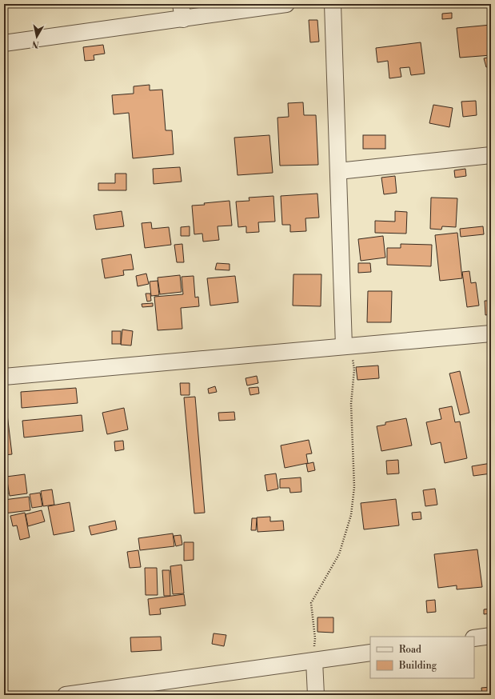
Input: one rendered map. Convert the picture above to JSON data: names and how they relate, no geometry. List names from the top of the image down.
{
  "legend": ["Road", "Building"],
  "north": "bottom"
}
